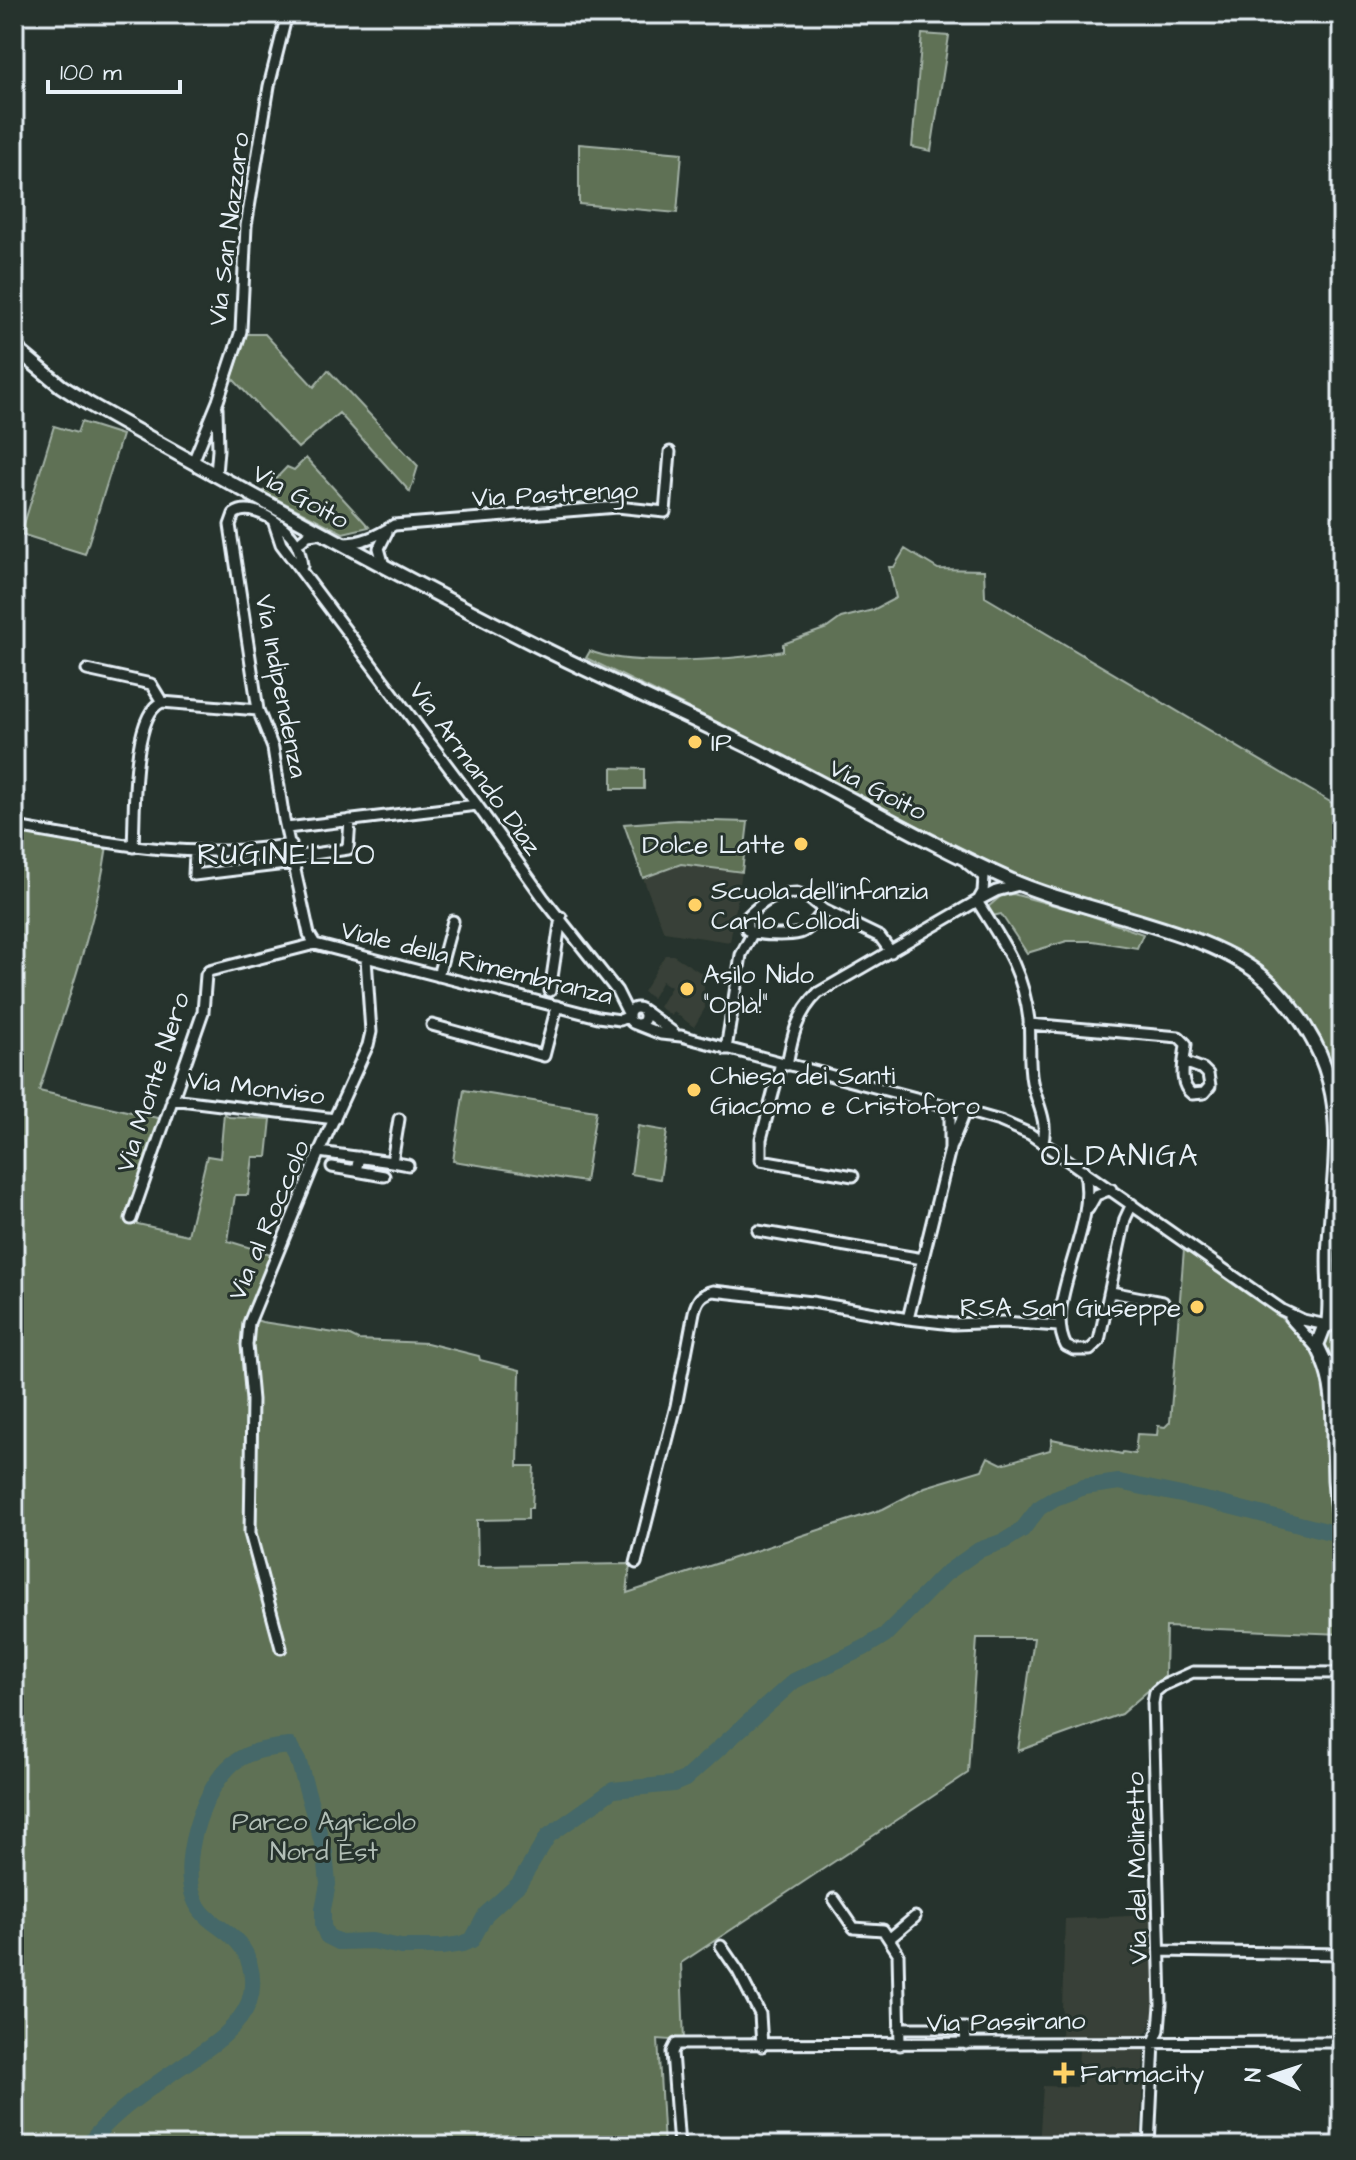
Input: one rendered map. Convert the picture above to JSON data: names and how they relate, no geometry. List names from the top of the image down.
{
  "streets": {
    "street": [
      "Via San Nazzaro",
      "Via Pastrengo",
      "Via Goito",
      "Via Indipendenza",
      "Via Armando Diaz",
      "Viale della Rimembranza",
      "Via Monte Nero",
      "Via Monviso",
      "Via al Roccolo",
      "Via del Molinetto",
      "Via Passirano"
    ]
  },
  "crossings": [
    ["Via San Nazzaro", "Via Goito"],
    ["Via Pastrengo", "Via Goito"],
    ["Via Goito", "Via Armando Diaz"],
    ["Via Indipendenza", "Via Armando Diaz"],
    ["Via Indipendenza", "Viale della Rimembranza"],
    ["Via Indipendenza", "Via Monte Nero"],
    ["Via Armando Diaz", "Viale della Rimembranza"],
    ["Viale della Rimembranza", "Via Monte Nero"],
    ["Viale della Rimembranza", "Via al Roccolo"],
    ["Via Monte Nero", "Via Monviso"],
    ["Via Monviso", "Via al Roccolo"],
    ["Via del Molinetto", "Via Passirano"]
  ],
  "districts": ["RUGINELLO", "OLDANIGA"],
  "parks": ["Parco Agricolo Nord Est"],
  "places": {
    "other": [
      "IP",
      "Dolce Latte",
      "Scuola dell'infanzia Carlo Collodi",
      "Asilo Nido \"Oplà!\"",
      "Chiesa dei Santi Giacomo e Cristoforo",
      "RSA San Giuseppe"
    ],
    "health": ["Farmacity"]
  },
  "scale_bar": "100 m",
  "north": "left"
}
